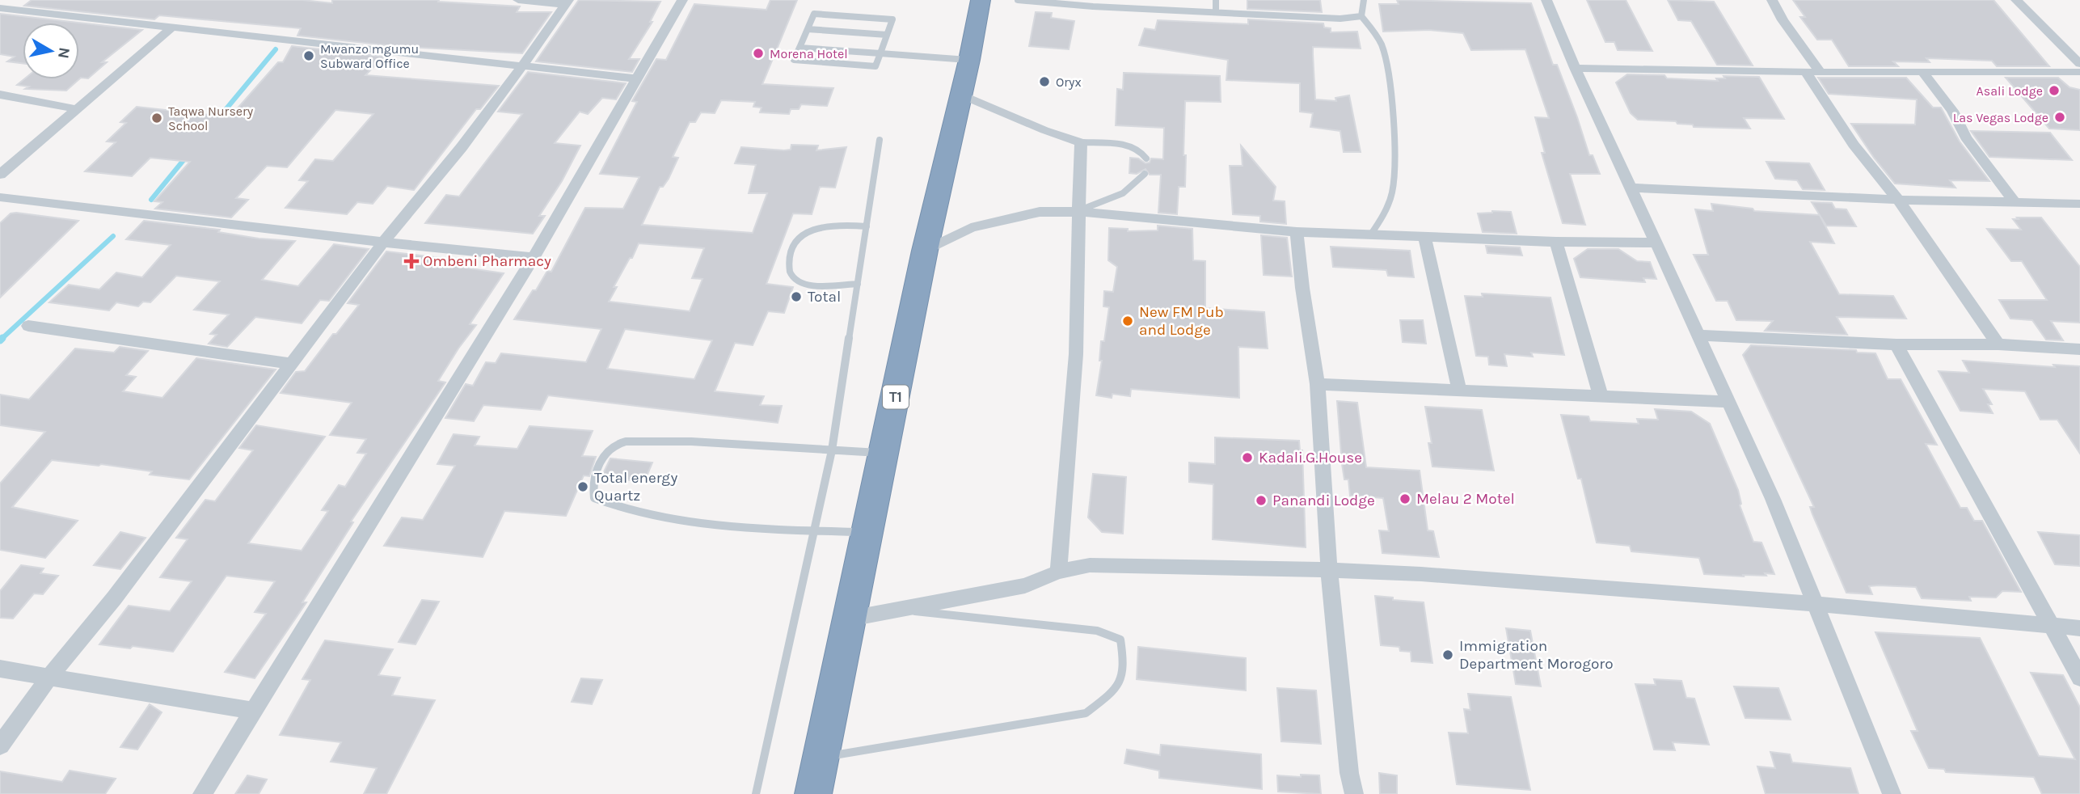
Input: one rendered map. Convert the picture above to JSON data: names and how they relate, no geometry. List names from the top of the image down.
{
  "streets": {
    "highway": ["T1"]
  },
  "places": {
    "other": [
      "Morena Hotel",
      "Mwanzo mgumu Subward Office",
      "Oryx",
      "Asali Lodge",
      "Las Vegas Lodge",
      "Taqwa Nursery School",
      "Total",
      "New FM Pub and Lodge",
      "Kadali.G.House",
      "Total energy Quartz",
      "Melau 2 Motel",
      "Panandi Lodge",
      "Immigration Department Morogoro"
    ],
    "health": ["Ombeni Pharmacy"]
  },
  "north": "right"
}
